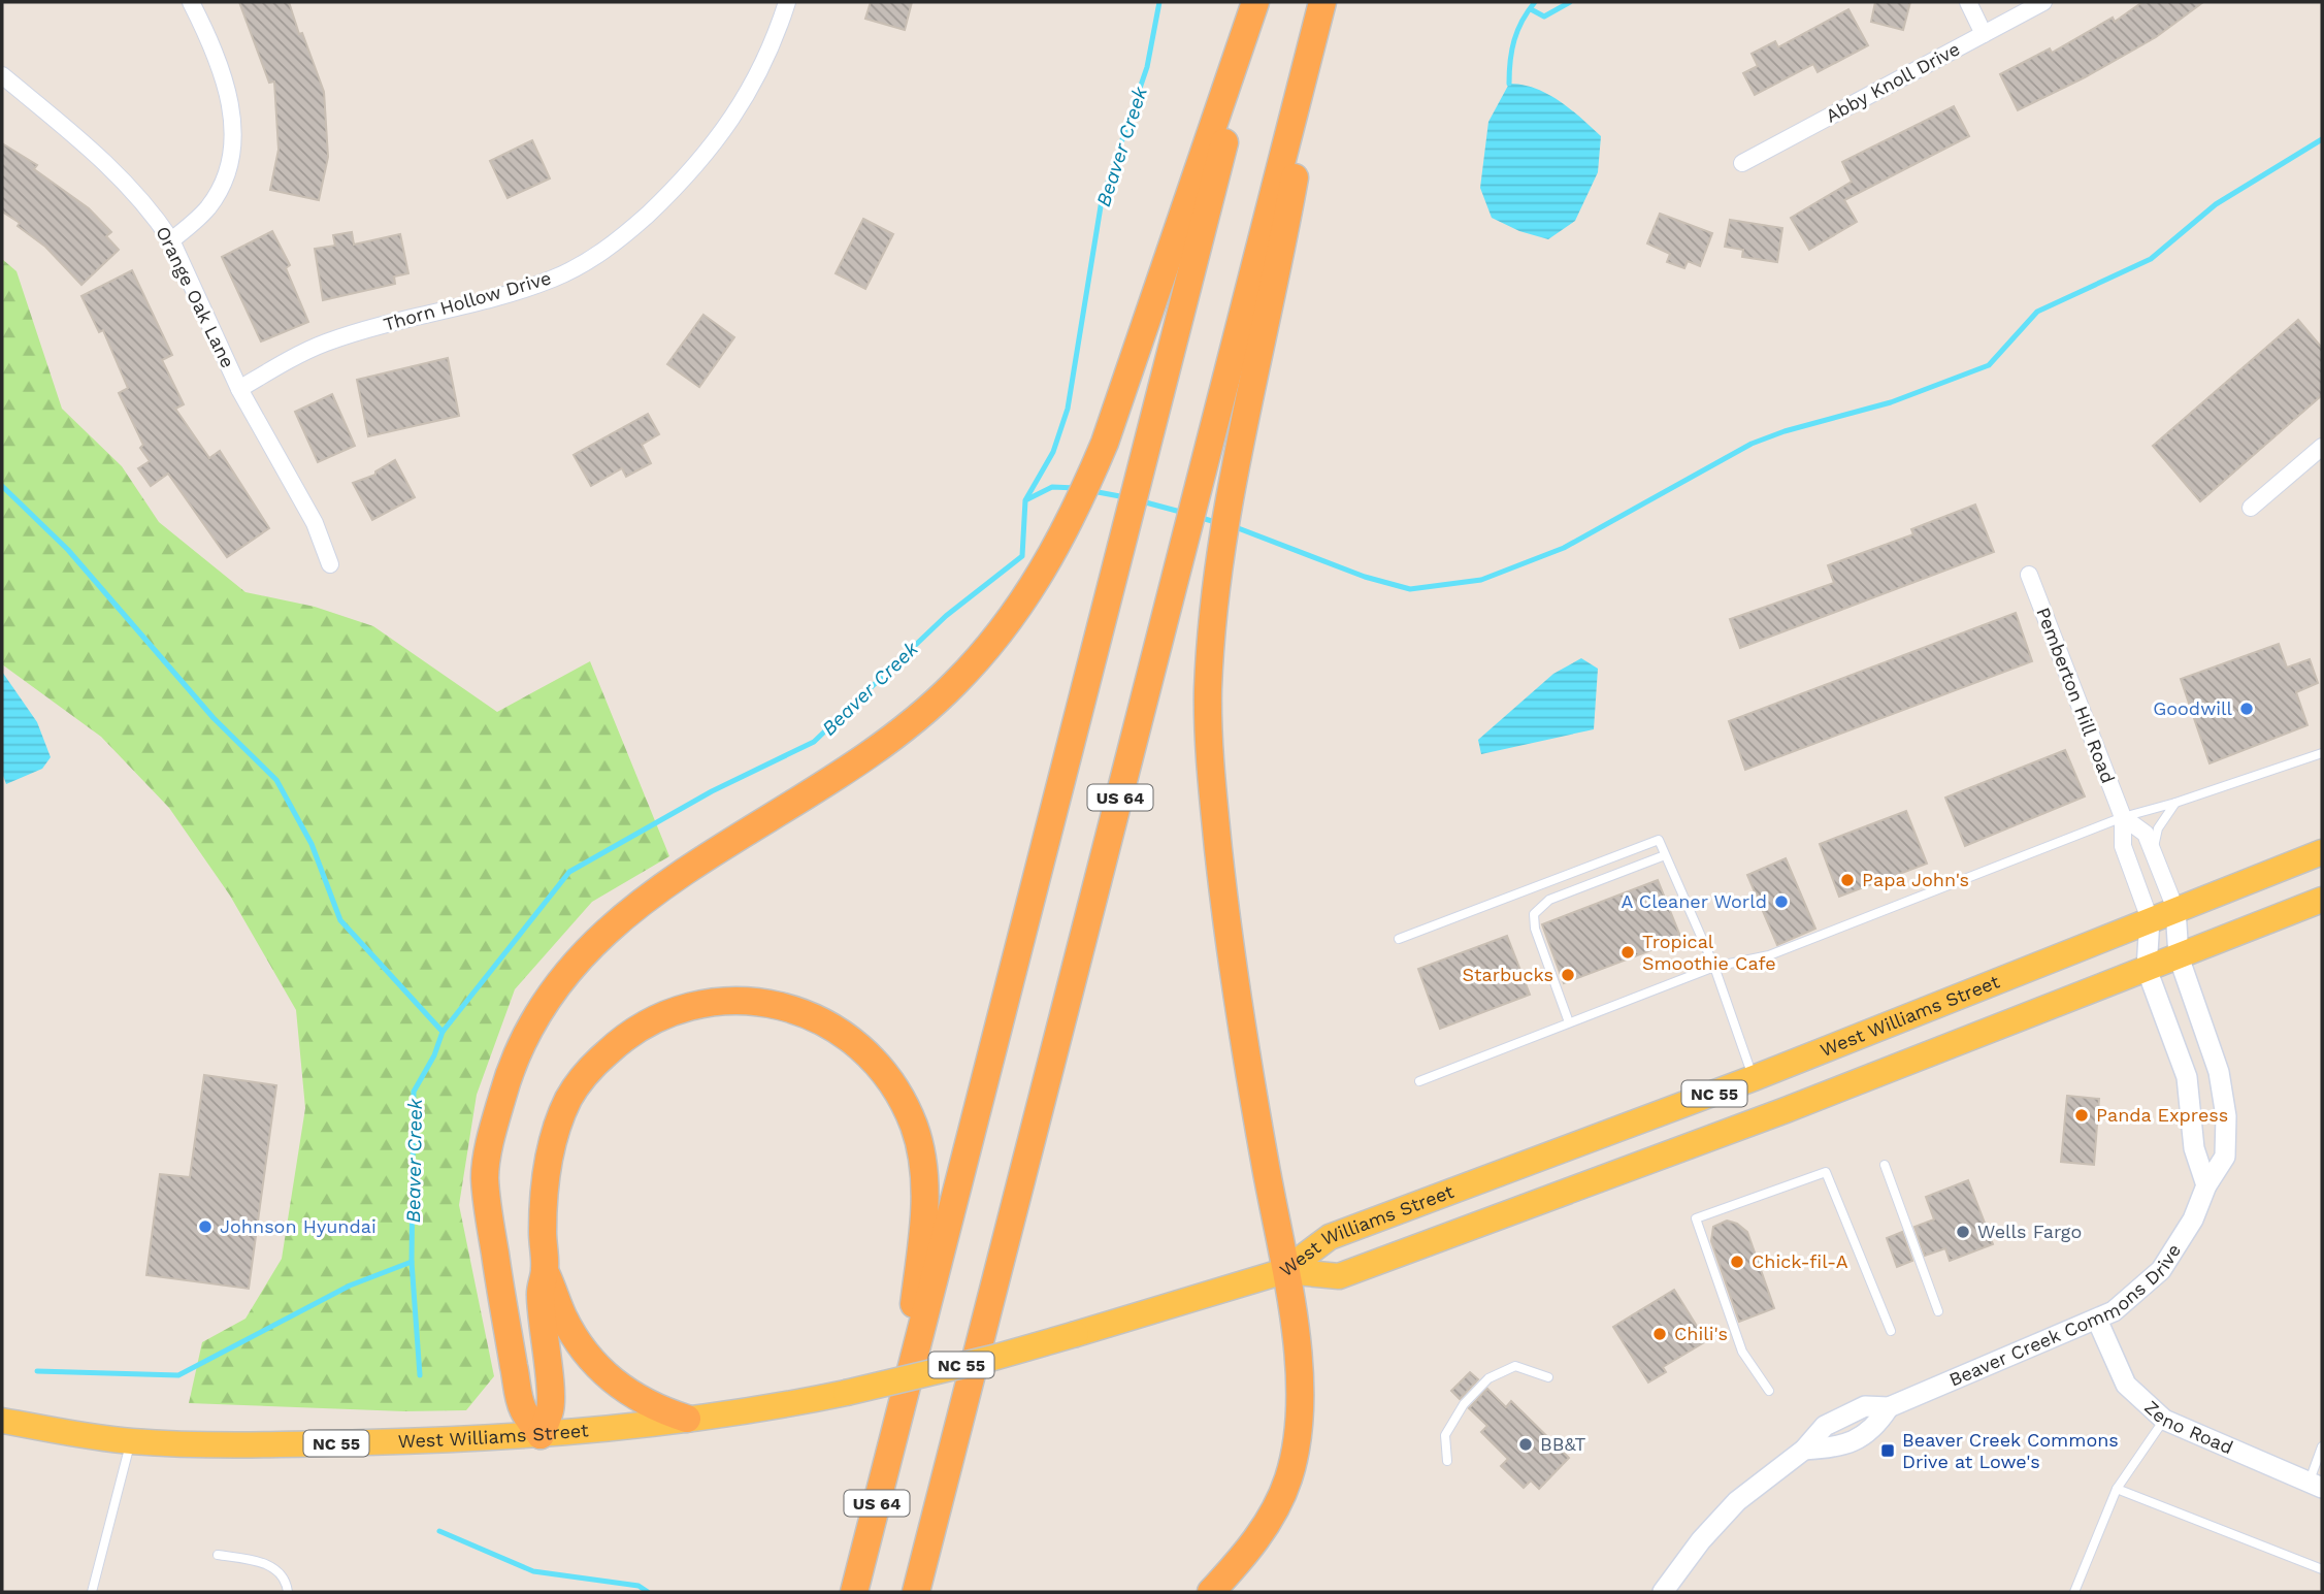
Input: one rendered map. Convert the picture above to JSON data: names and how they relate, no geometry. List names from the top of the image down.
{
  "streets": {
    "highway": ["US 64"],
    "main road": ["West Williams Street", "NC 55"],
    "street": [
      "Abby Knoll Drive",
      "Orange Oak Lane",
      "Thorn Hollow Drive",
      "Pemberton Hill Road",
      "Beaver Creek Commons Drive",
      "Zeno Road"
    ]
  },
  "crossings": [
    ["Orange Oak Lane", "Thorn Hollow Drive"],
    ["Pemberton Hill Road", "West Williams Street"],
    ["Pemberton Hill Road", "Beaver Creek Commons Drive"],
    ["West Williams Street", "Beaver Creek Commons Drive"],
    ["Beaver Creek Commons Drive", "Zeno Road"]
  ],
  "water": ["Beaver Creek"],
  "places": {
    "other": [
      "Goodwill",
      "Papa John's",
      "A Cleaner World",
      "Tropical Smoothie Cafe",
      "Starbucks",
      "Panda Express",
      "Johnson Hyundai",
      "Wells Fargo",
      "Chick-fil-A",
      "Chili's",
      "BB&T"
    ],
    "transit": ["Beaver Creek Commons Drive at Lowe's"]
  }
}
